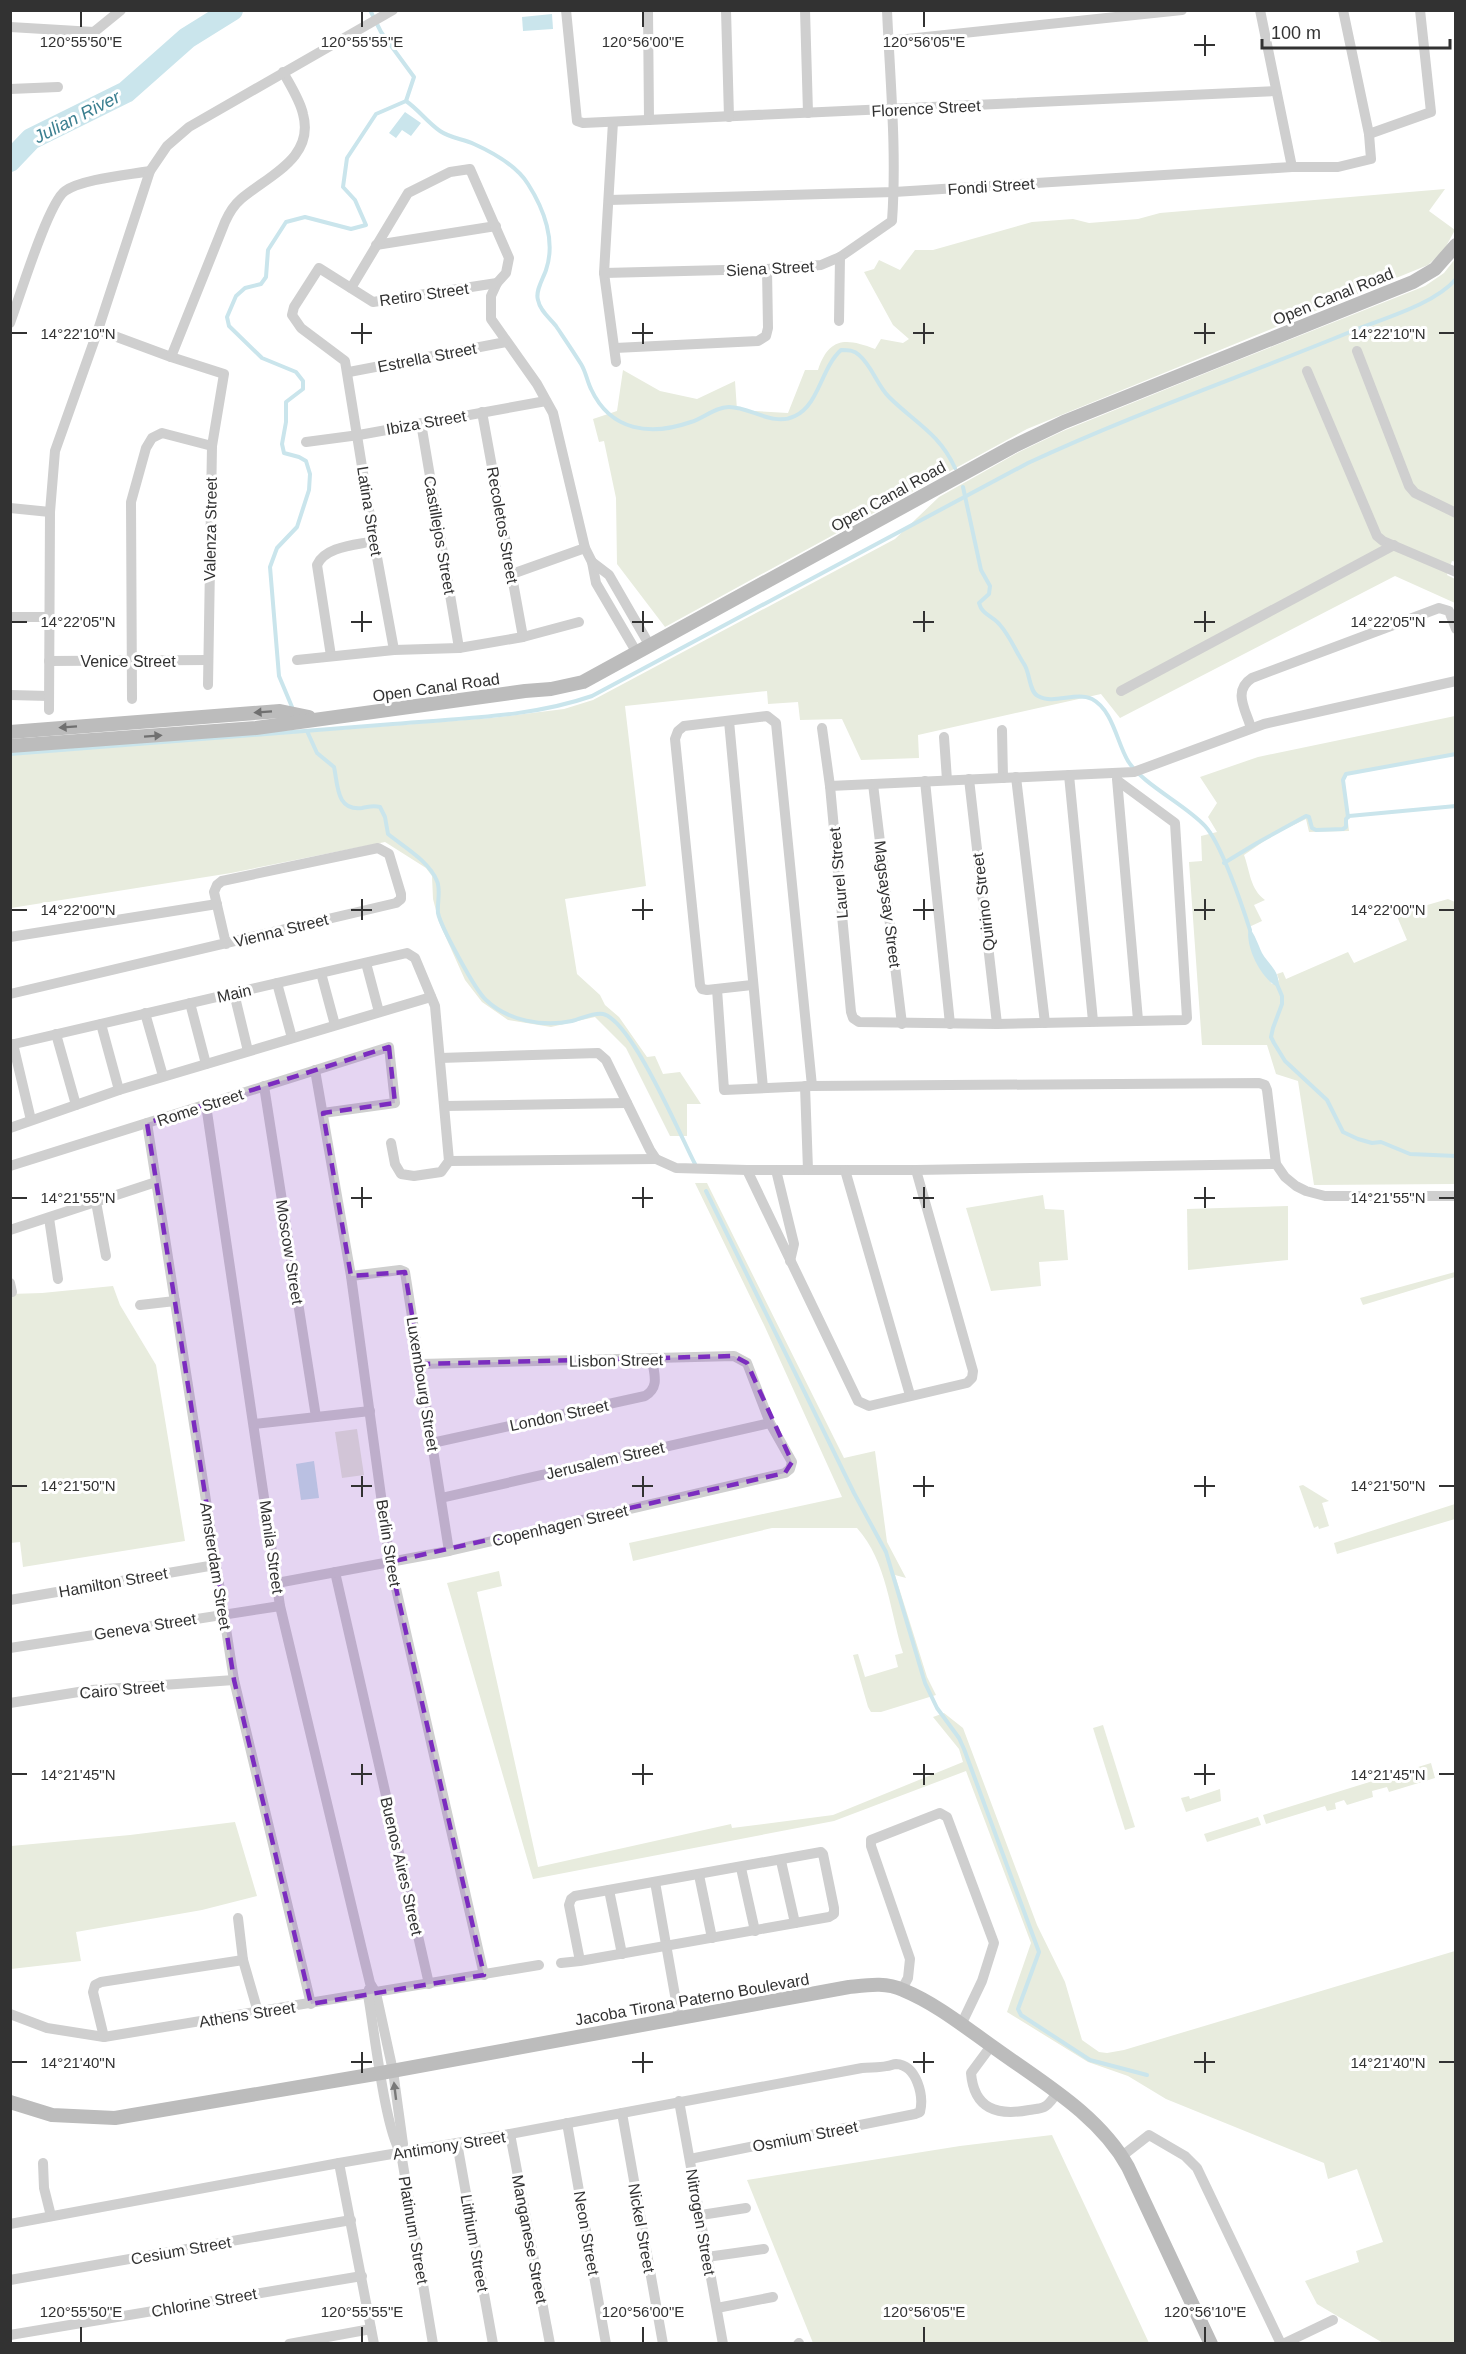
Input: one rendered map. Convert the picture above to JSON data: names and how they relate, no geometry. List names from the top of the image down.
{
  "streets": {
    "main road": ["Open Canal Road", "Jacoba Tirona Paterno Boulevard"],
    "street": [
      "Florence Street",
      "Fondi Street",
      "Siena Street",
      "Retiro Street",
      "Estrella Street",
      "Ibiza Street",
      "Latina Street",
      "Recoletos Street",
      "Valenza Street",
      "Castillejos Street",
      "Venice Street",
      "Laurel Street",
      "Quirino Street",
      "Magsaysay Street",
      "Vienna Street",
      "Main",
      "Rome Street",
      "Moscow Street",
      "Lisbon Street",
      "Luxembourg Street",
      "London Street",
      "Jerusalem Street",
      "Copenhagen Street",
      "Berlin Street",
      "Manila Street",
      "Amsterdam Street",
      "Hamilton Street",
      "Geneva Street",
      "Cairo Street",
      "Buenos Aires Street",
      "Athens Street",
      "Osmium Street",
      "Antimony Street",
      "Nitrogen Street",
      "Nickel Street",
      "Platinum Street",
      "Neon Street",
      "Manganese Street",
      "Lithium Street",
      "Cesium Street",
      "Chlorine Street"
    ]
  },
  "crossings": [
    ["Florence Street", "Siena Street"],
    ["Fondi Street", "Siena Street"],
    ["Retiro Street", "Estrella Street"],
    ["Retiro Street", "Latina Street"],
    ["Estrella Street", "Latina Street"],
    ["Ibiza Street", "Latina Street"],
    ["Ibiza Street", "Recoletos Street"],
    ["Ibiza Street", "Castillejos Street"],
    ["Valenza Street", "Venice Street"],
    ["Laurel Street", "Magsaysay Street"],
    ["Rome Street", "Moscow Street"],
    ["Rome Street", "Berlin Street"],
    ["Rome Street", "Manila Street"],
    ["Rome Street", "Amsterdam Street"],
    ["Lisbon Street", "Luxembourg Street"],
    ["Lisbon Street", "London Street"],
    ["Lisbon Street", "Jerusalem Street"],
    ["Lisbon Street", "Copenhagen Street"],
    ["Luxembourg Street", "London Street"],
    ["Luxembourg Street", "Jerusalem Street"],
    ["Luxembourg Street", "Copenhagen Street"],
    ["Luxembourg Street", "Berlin Street"],
    ["Jerusalem Street", "Copenhagen Street"],
    ["Copenhagen Street", "Berlin Street"],
    ["Copenhagen Street", "Manila Street"],
    ["Copenhagen Street", "Buenos Aires Street"],
    ["Berlin Street", "Athens Street"],
    ["Manila Street", "Geneva Street"],
    ["Manila Street", "Jacoba Tirona Paterno Boulevard"],
    ["Manila Street", "Athens Street"],
    ["Manila Street", "Platinum Street"],
    ["Amsterdam Street", "Hamilton Street"],
    ["Amsterdam Street", "Geneva Street"],
    ["Amsterdam Street", "Cairo Street"],
    ["Amsterdam Street", "Athens Street"],
    ["Buenos Aires Street", "Athens Street"],
    ["Jacoba Tirona Paterno Boulevard", "Platinum Street"],
    ["Osmium Street", "Antimony Street"],
    ["Osmium Street", "Nitrogen Street"],
    ["Antimony Street", "Nitrogen Street"],
    ["Antimony Street", "Nickel Street"],
    ["Antimony Street", "Platinum Street"],
    ["Antimony Street", "Neon Street"],
    ["Antimony Street", "Manganese Street"],
    ["Antimony Street", "Lithium Street"]
  ],
  "water": ["Julian River"],
  "scale_bar": "100 m",
  "coordinates": [
    "120°55'50\"E",
    "120°55'55\"E",
    "120°56'00\"E",
    "120°56'05\"E",
    "14°22'10\"N",
    "14°22'05\"N",
    "14°22'00\"N",
    "14°21'55\"N",
    "14°21'50\"N",
    "14°21'45\"N",
    "14°21'40\"N",
    "120°56'10\"E"
  ]
}
